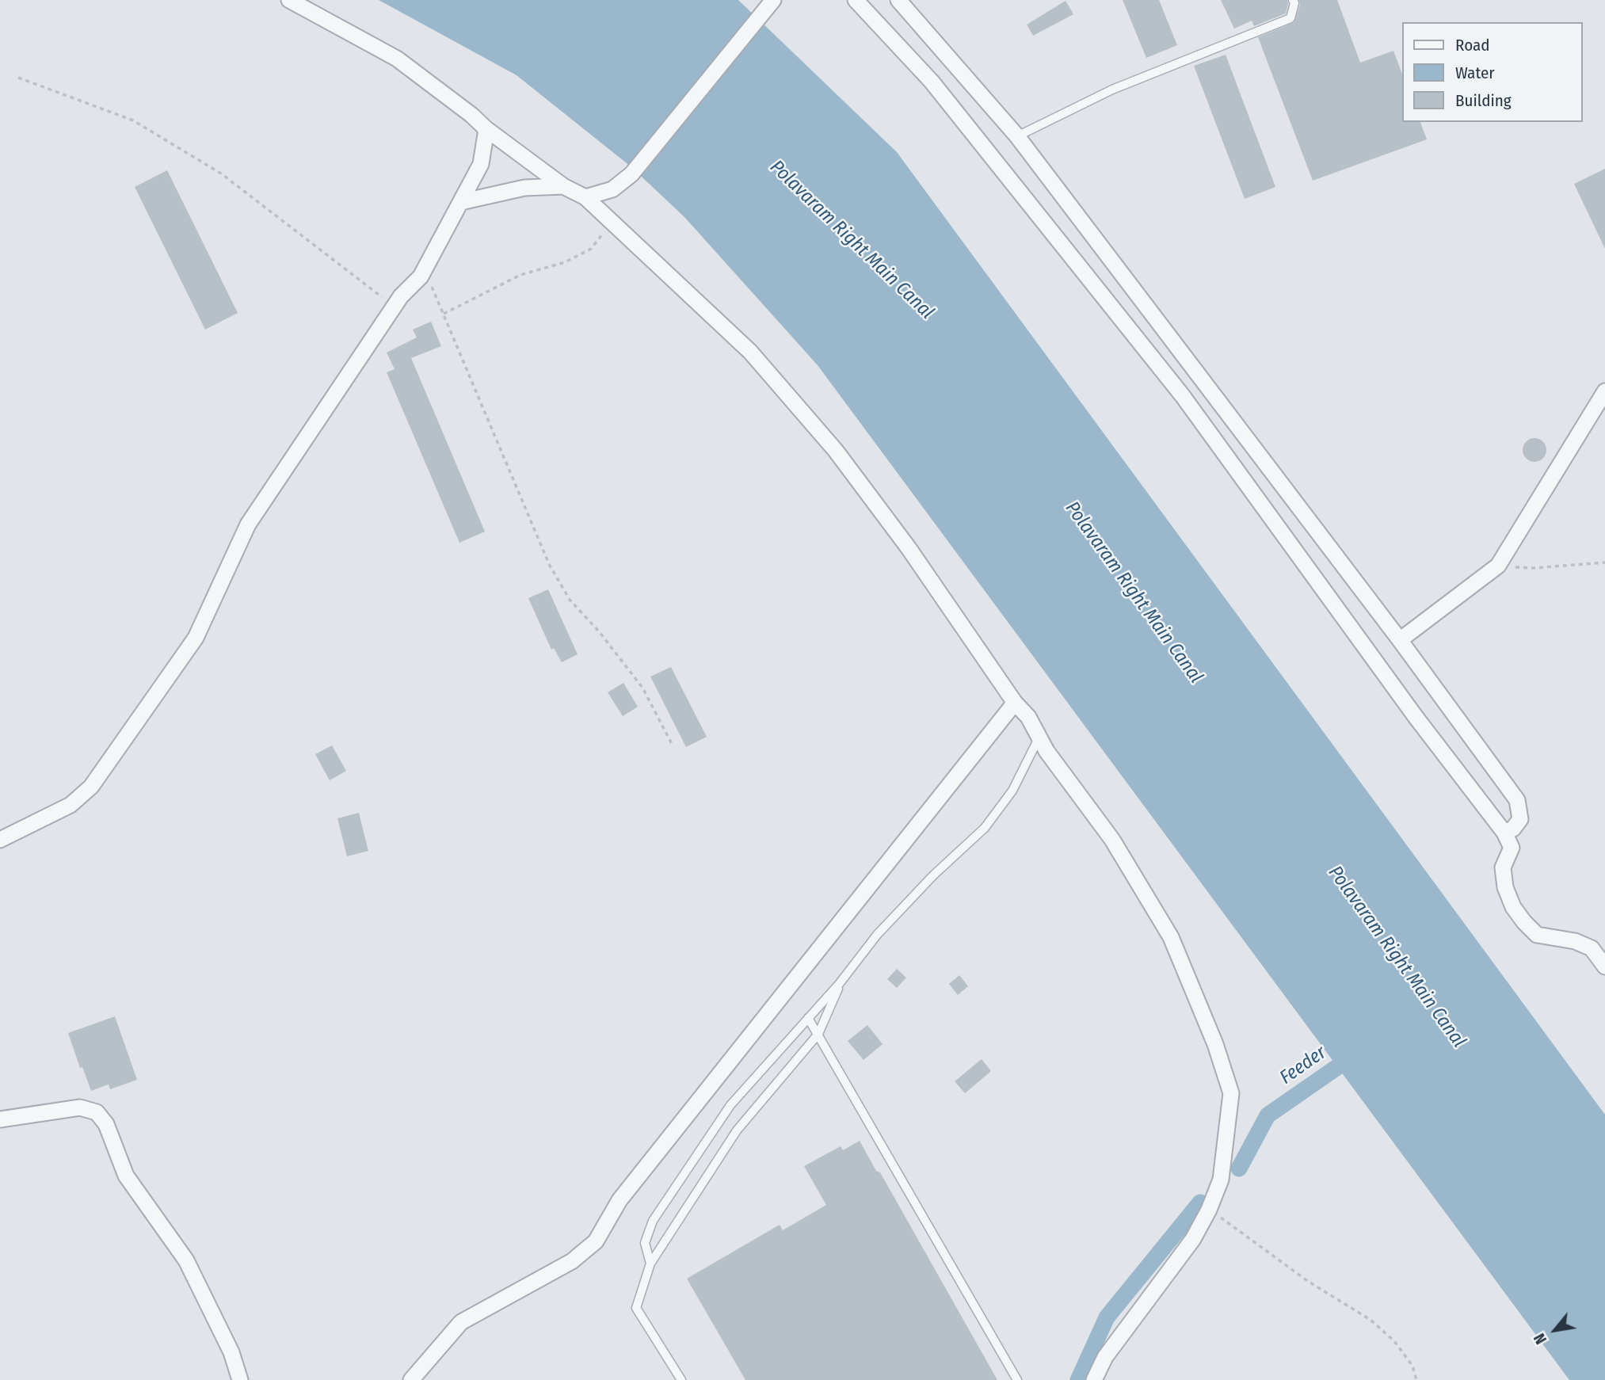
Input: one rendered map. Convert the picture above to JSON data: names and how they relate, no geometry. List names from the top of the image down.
{
  "water": ["Polavaram Right Main Canal", "Feeder"],
  "legend": ["Road", "Water", "Building"],
  "north": "bottom left"
}
